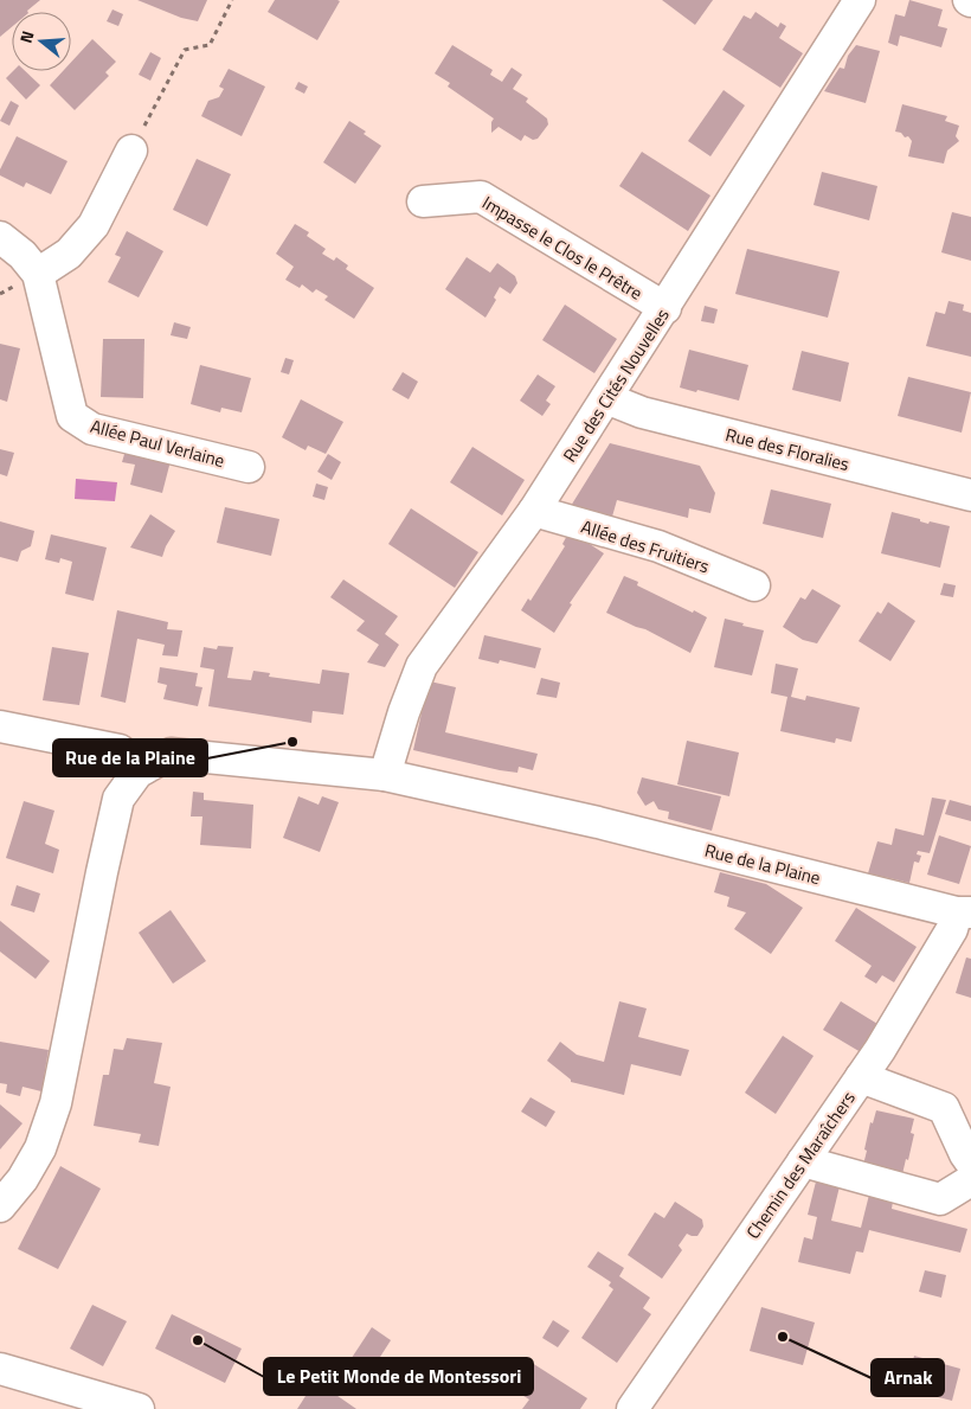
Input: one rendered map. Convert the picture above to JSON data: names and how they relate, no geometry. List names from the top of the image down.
{
  "streets": {
    "street": [
      "Impasse le Clos le Prêtre",
      "Rue des Cités Nouvelles",
      "Allée Paul Verlaine",
      "Rue des Floralies",
      "Allée des Fruitiers",
      "Rue de la Plaine",
      "Chemin des Maraîchers"
    ]
  },
  "crossings": [
    ["Impasse le Clos le Prêtre", "Rue des Cités Nouvelles"],
    ["Rue des Cités Nouvelles", "Rue des Floralies"],
    ["Rue des Cités Nouvelles", "Allée des Fruitiers"],
    ["Rue des Cités Nouvelles", "Rue de la Plaine"],
    ["Rue de la Plaine", "Chemin des Maraîchers"]
  ],
  "places": ["Rue de la Plaine", "Arnak", "Le Petit Monde de Montessori"],
  "north": "left"
}
